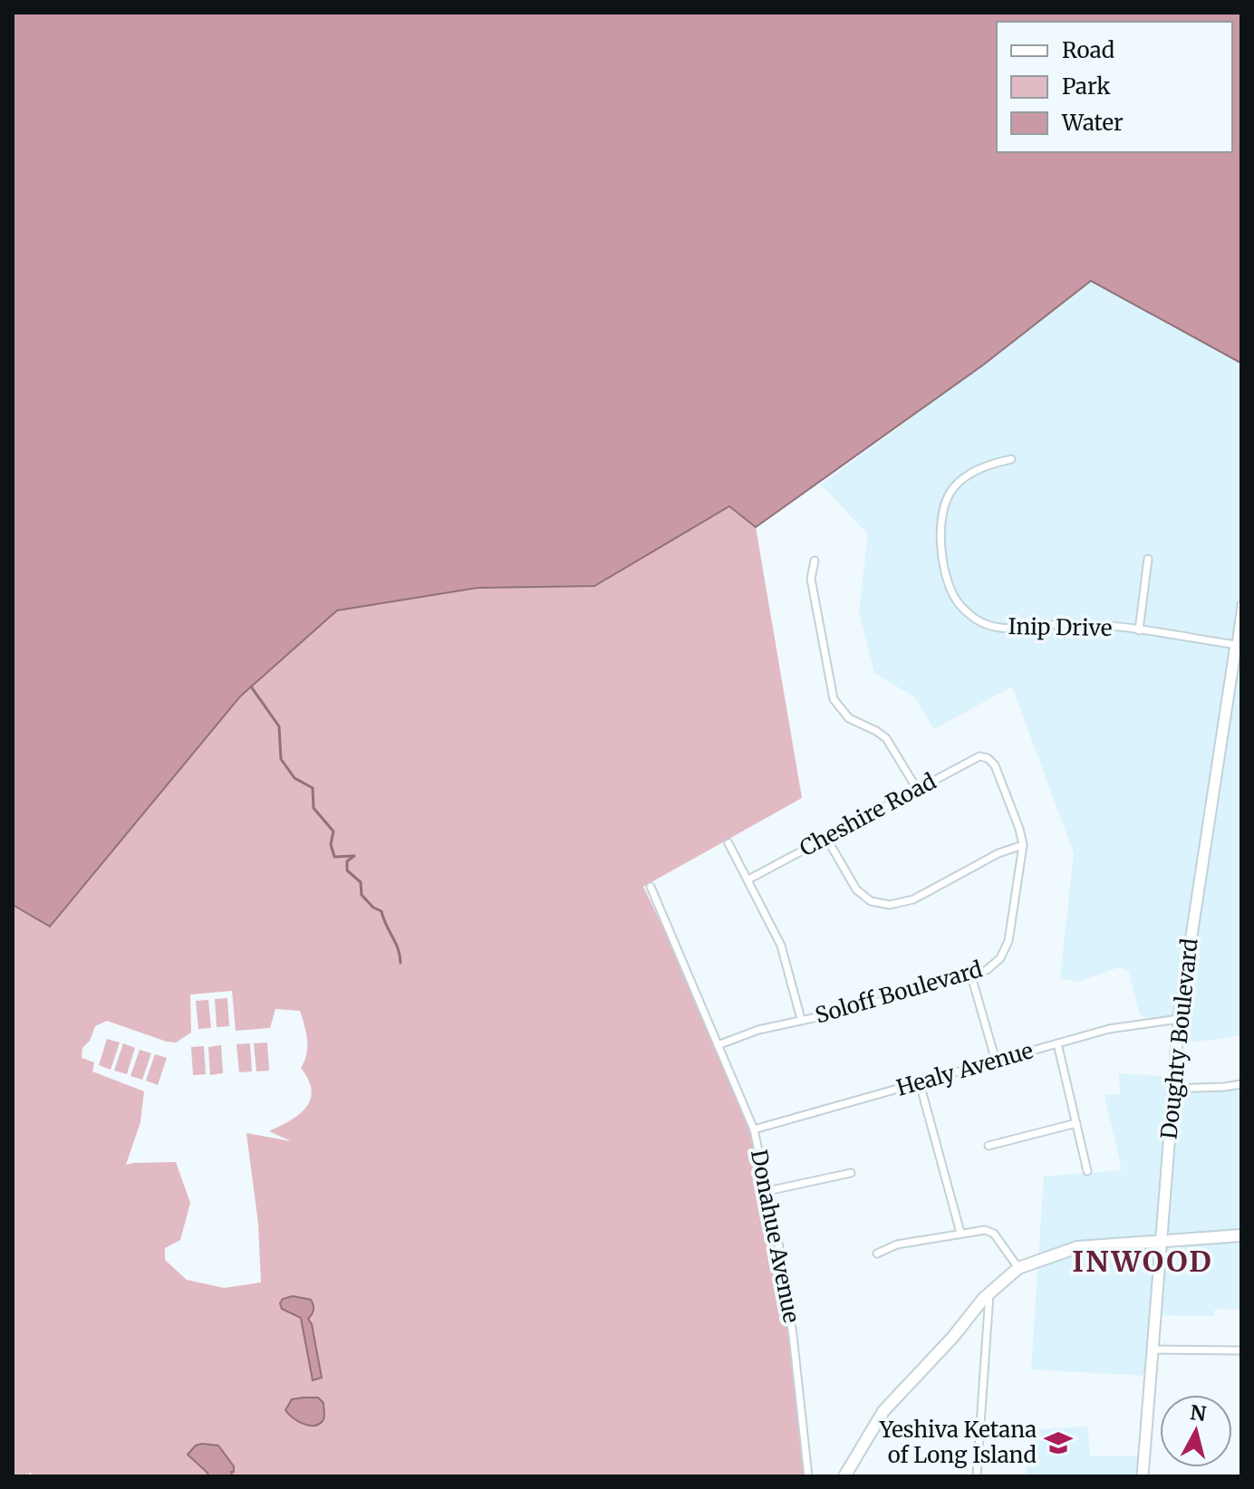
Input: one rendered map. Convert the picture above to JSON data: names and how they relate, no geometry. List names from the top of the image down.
{
  "streets": {
    "main road": ["Doughty Boulevard"],
    "street": [
      "Inip Drive",
      "Cheshire Road",
      "Soloff Boulevard",
      "Healy Avenue",
      "Donahue Avenue"
    ]
  },
  "crossings": [
    ["Inip Drive", "Doughty Boulevard"],
    ["Cheshire Road", "Soloff Boulevard"],
    ["Soloff Boulevard", "Donahue Avenue"],
    ["Doughty Boulevard", "Healy Avenue"],
    ["Healy Avenue", "Donahue Avenue"]
  ],
  "districts": ["INWOOD"],
  "places": {
    "school or university": ["Yeshiva Ketana of Long Island"]
  },
  "legend": ["Road", "Park", "Water"],
  "north": "top"
}
